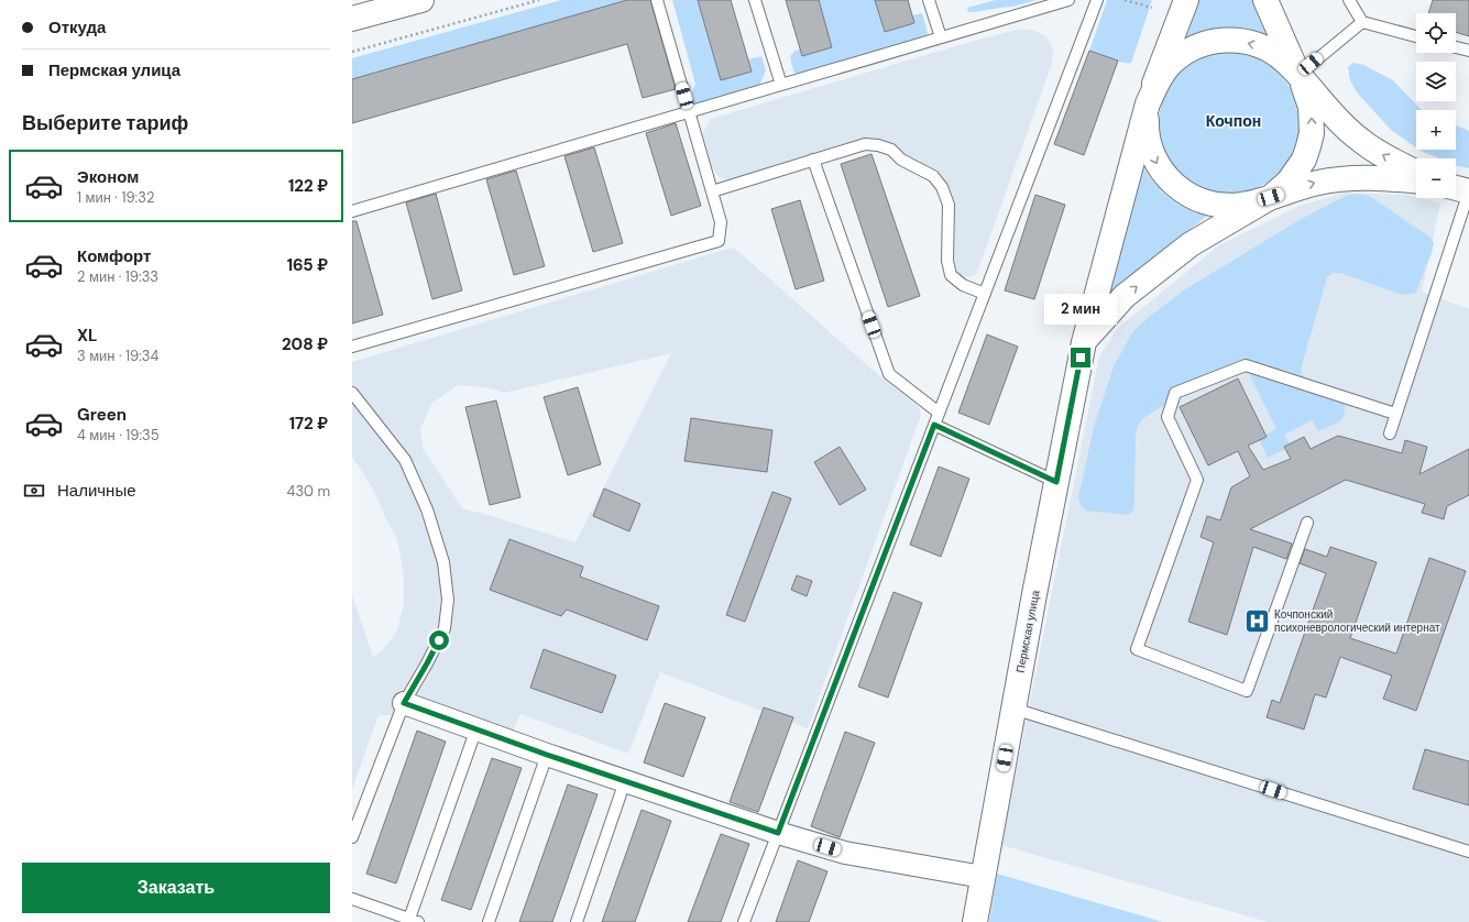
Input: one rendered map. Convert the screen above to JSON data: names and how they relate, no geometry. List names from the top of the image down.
{
  "streets": {
    "main road": ["Пермская улица"]
  },
  "districts": ["Кочпон"],
  "places": {
    "hospital": ["Кочпонский психоневрологический интернат"]
  },
  "page": {
    "banner": ["Откуда", "Пермская улица"],
    "map_buttons": ["+", "−"],
    "heading": "Выберите тариф",
    "list": [
      {
        "name": "Эконом",
        "note": "1 мин · 19:32",
        "value": "122 ₽"
      },
      {
        "name": "Комфорт",
        "note": "2 мин · 19:33",
        "value": "165 ₽"
      },
      {
        "name": "XL",
        "note": "3 мин · 19:34",
        "value": "208 ₽"
      },
      {
        "name": "Green",
        "note": "4 мин · 19:35",
        "value": "172 ₽"
      }
    ],
    "bubble": "2 мин",
    "pay": ["Наличные", "430 m"],
    "buttons": "Заказать"
  }
}
